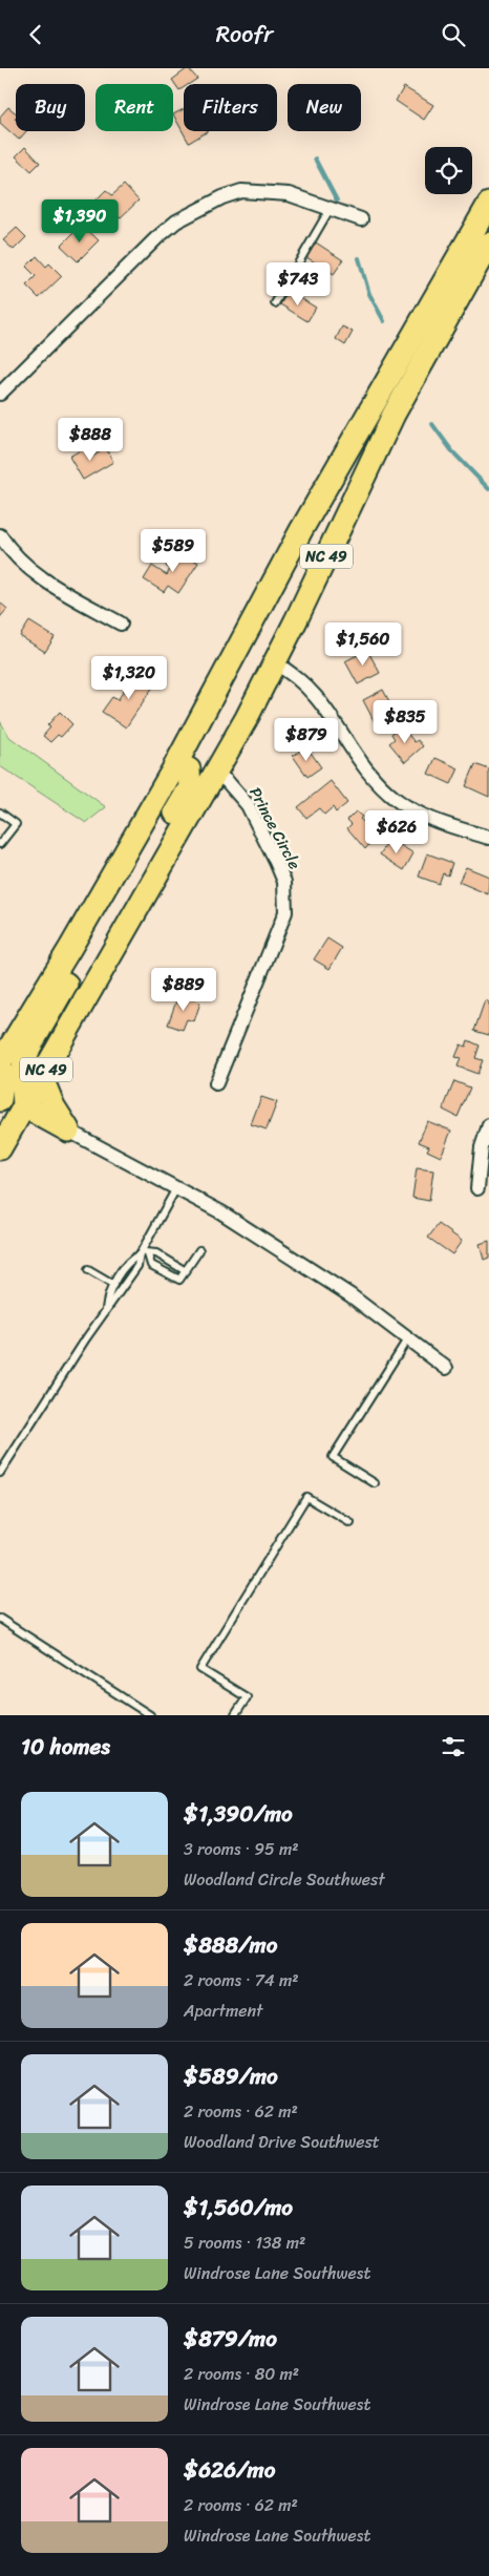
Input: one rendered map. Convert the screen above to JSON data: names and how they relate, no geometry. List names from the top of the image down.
{
  "streets": {
    "highway": ["NC 49"],
    "street": ["Prince Circle"]
  },
  "crossings": [
    ["NC 49", "Prince Circle"]
  ],
  "page": {
    "header": "Roofr",
    "chip": [
      "Buy",
      "Rent",
      "Filters",
      "New"
    ],
    "price": [
      "$1,390",
      "$743",
      "$888",
      "$589",
      "$1,560",
      "$1,320",
      "$835",
      "$879",
      "$626",
      "$889"
    ],
    "heading": "10 homes",
    "list": [
      {
        "name": "$1,390/mo",
        "note": "3 rooms · 95 m² · Woodland Circle Southwest"
      },
      {
        "name": "$888/mo",
        "note": "2 rooms · 74 m² · Apartment"
      },
      {
        "name": "$589/mo",
        "note": "2 rooms · 62 m² · Woodland Drive Southwest"
      },
      {
        "name": "$1,560/mo",
        "note": "5 rooms · 138 m² · Windrose Lane Southwest"
      },
      {
        "name": "$879/mo",
        "note": "2 rooms · 80 m² · Windrose Lane Southwest"
      },
      {
        "name": "$626/mo",
        "note": "2 rooms · 62 m² · Windrose Lane Southwest"
      }
    ]
  }
}
